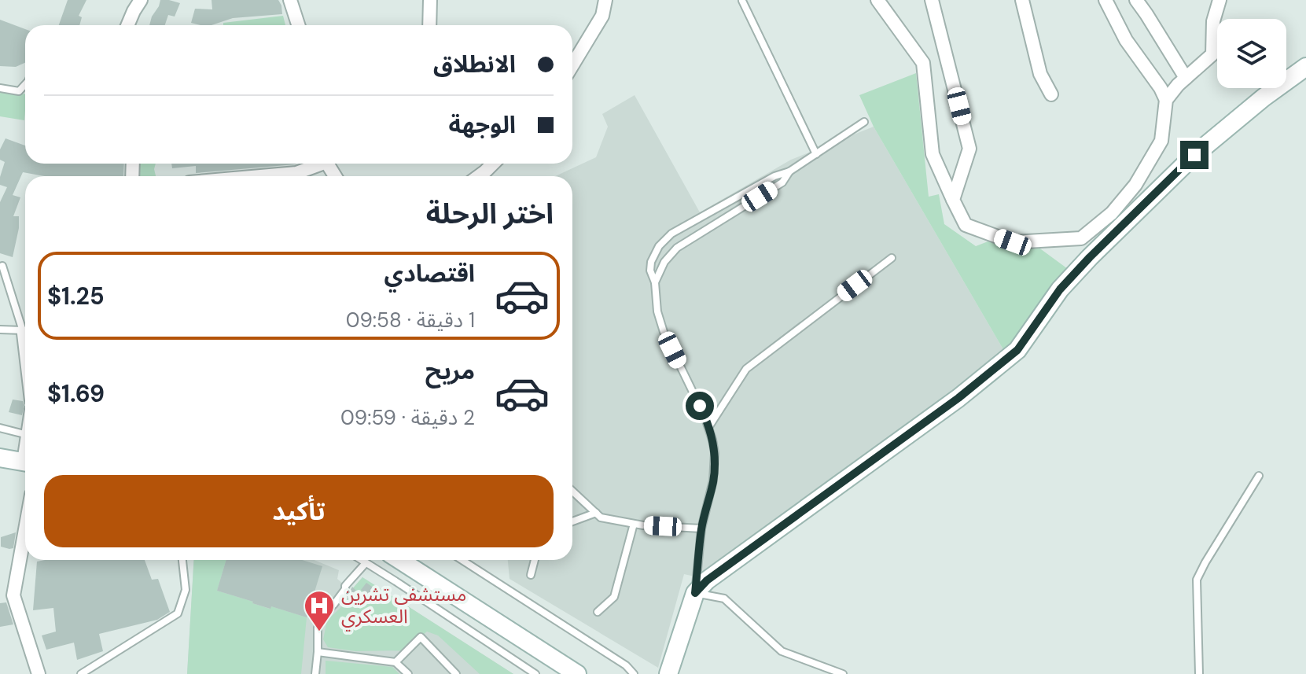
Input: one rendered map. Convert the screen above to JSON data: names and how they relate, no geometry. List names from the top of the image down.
{
  "places": {
    "hospital": ["مستشفى تشرين العسكري"]
  },
  "page": {
    "banner": ["الانطلاق", "الوجهة"],
    "heading": "اختر الرحلة",
    "list": [
      {
        "name": "اقتصادي",
        "note": "1 دقيقة · 09:58",
        "value": "$1.25"
      },
      {
        "name": "مريح",
        "note": "2 دقيقة · 09:59",
        "value": "$1.69"
      }
    ],
    "buttons": "تأكيد"
  }
}
